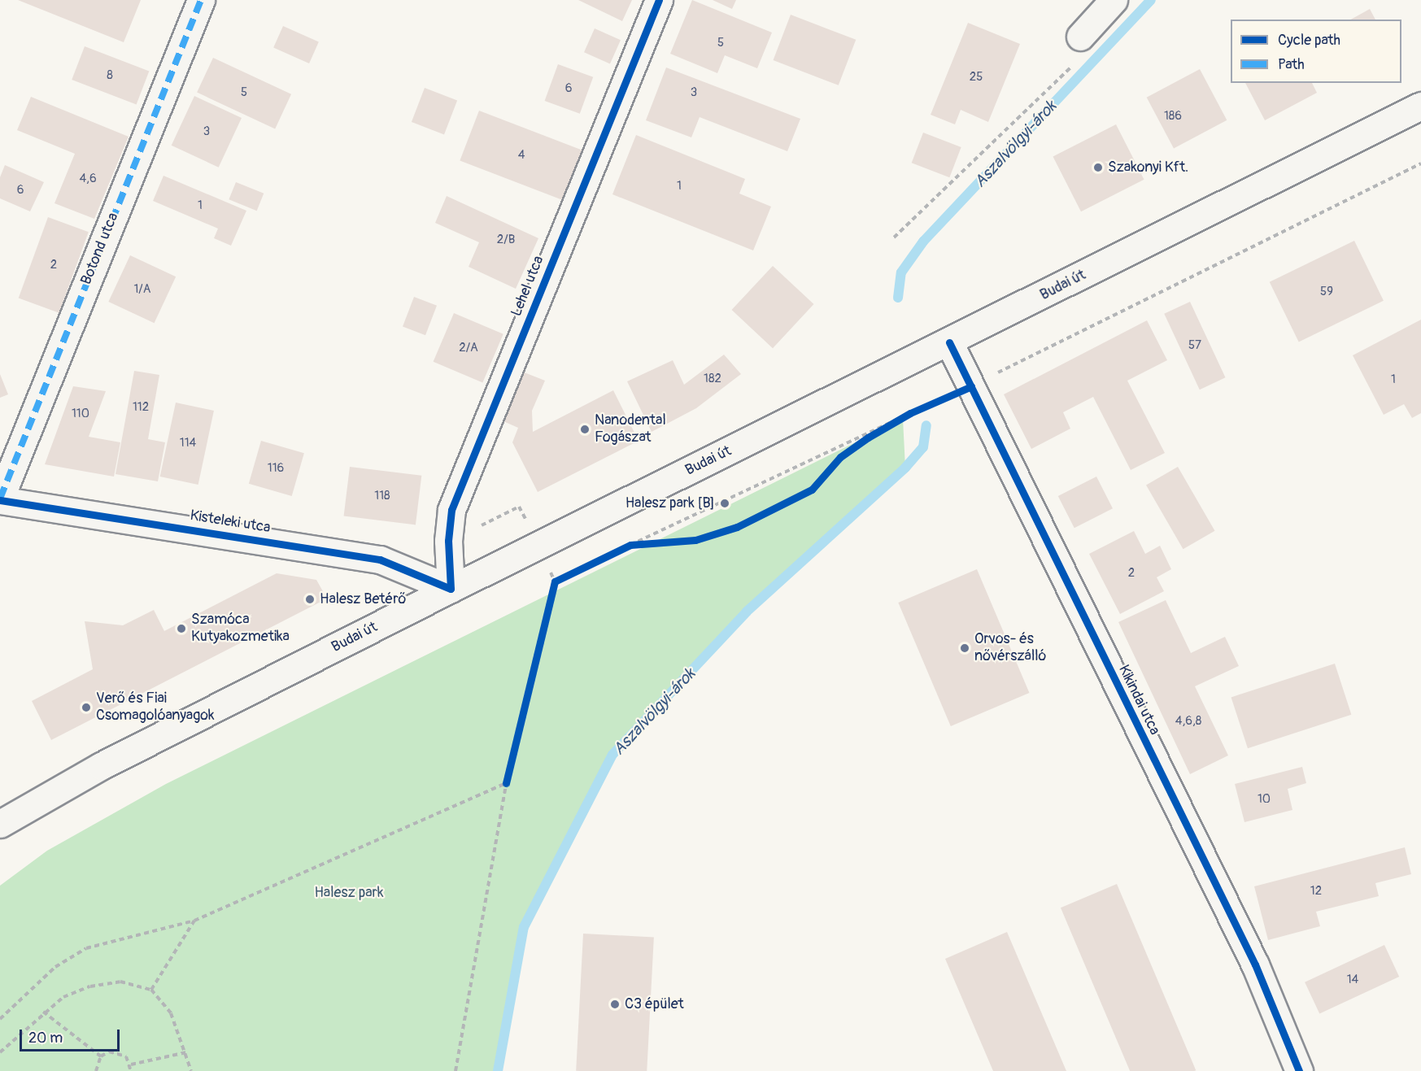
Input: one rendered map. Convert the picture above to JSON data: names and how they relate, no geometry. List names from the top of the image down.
{
  "streets": {
    "street": [
      "Botond utca",
      "Budai út",
      "Lehel utca",
      "Kisteleki utca",
      "Kikindai utca"
    ]
  },
  "crossings": [
    ["Botond utca", "Kisteleki utca"],
    ["Budai út", "Lehel utca"],
    ["Budai út", "Kisteleki utca"],
    ["Budai út", "Kikindai utca"],
    ["Lehel utca", "Kisteleki utca"]
  ],
  "water": ["Aszalvölgyi-árok"],
  "parks": ["Halesz park"],
  "places": [
    "Szakonyi Kft.",
    "Nanodental Fogászat",
    "Halesz park [B]",
    "Halesz Betérő",
    "Szamóca Kutyakozmetika",
    "Orvos- és nővérszálló",
    "Verő és Fiai Csomagolóanyagok",
    "C3 épület"
  ],
  "house_numbers": [
    "5",
    "8",
    "25",
    "6",
    "5",
    "3",
    "186",
    "3",
    "4",
    "4,6",
    "1",
    "6",
    "1",
    "2/B",
    "2",
    "1/A",
    "59",
    "57",
    "2/A",
    "182",
    "1",
    "112",
    "110",
    "114",
    "116",
    "118",
    "2",
    "4,6,8",
    "10",
    "12",
    "14"
  ],
  "legend": ["Cycle path", "Path"],
  "scale_bar": "20 m"
}
